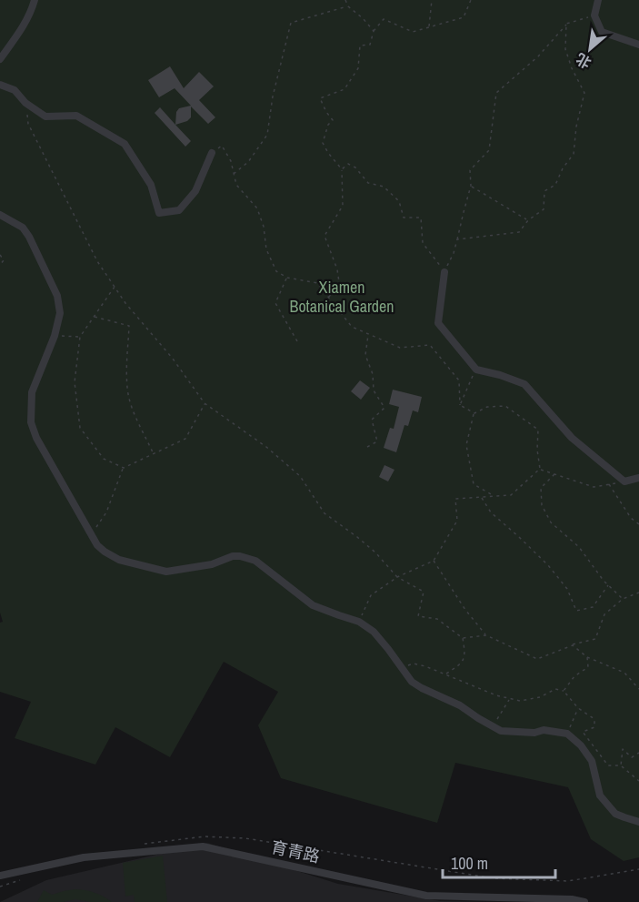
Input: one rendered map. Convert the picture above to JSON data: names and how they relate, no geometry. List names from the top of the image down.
{
  "streets": {
    "lane": ["育青路"]
  },
  "parks": ["Xiamen Botanical Garden"],
  "scale_bar": "100 m",
  "north": "bottom left"
}
